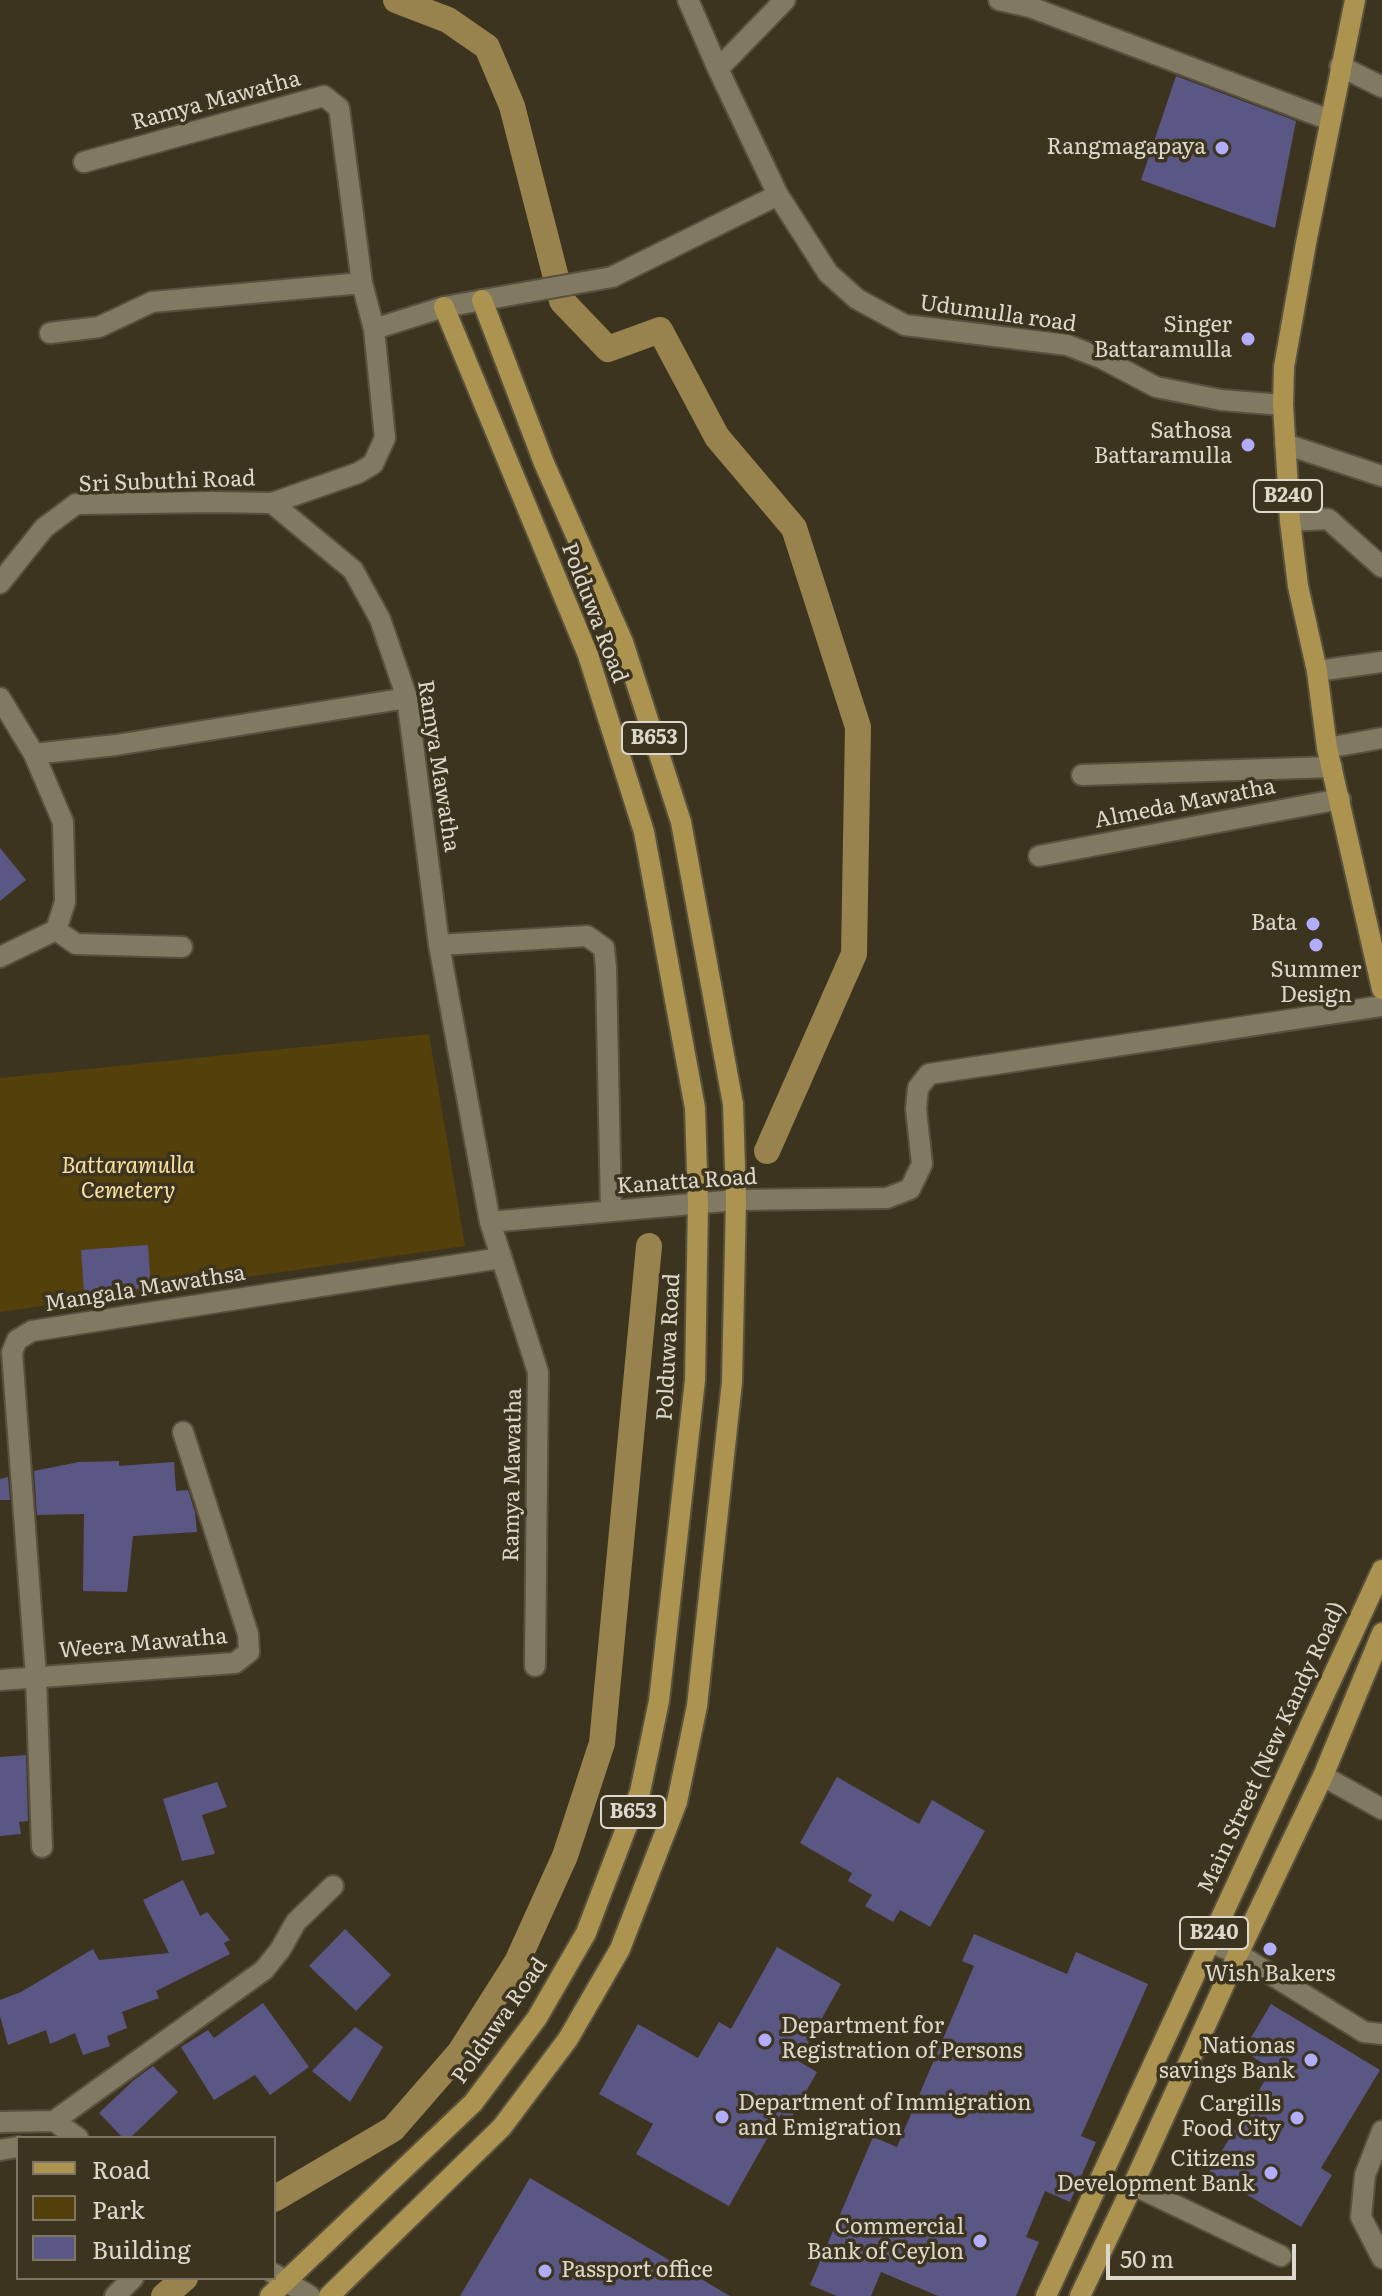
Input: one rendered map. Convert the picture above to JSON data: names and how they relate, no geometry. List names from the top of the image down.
{
  "streets": {
    "main road": [
      "B240",
      "Polduwa Road",
      "B653",
      "Main Street (New Kandy Road)"
    ],
    "street": [
      "Ramya Mawatha",
      "Udumulla road",
      "Sri Subuthi Road",
      "Almeda Mawatha",
      "Kanatta Road",
      "Mangala Mawathsa",
      "Weera Mawatha"
    ]
  },
  "crossings": [
    ["Ramya Mawatha", "Sri Subuthi Road"],
    ["Ramya Mawatha", "Kanatta Road"],
    ["Ramya Mawatha", "Mangala Mawathsa"],
    ["Udumulla road", "B240"],
    ["B240", "Almeda Mawatha"],
    ["Polduwa Road", "Kanatta Road"],
    ["Mangala Mawathsa", "Weera Mawatha"]
  ],
  "parks": ["Battaramulla Cemetery"],
  "places": [
    "Rangmagapaya",
    "Singer Battaramulla",
    "Sathosa Battaramulla",
    "Bata",
    "Summer Design",
    "Wish Bakers",
    "Department for Registration of Persons",
    "Nationas savings Bank",
    "Department of Immigration and Emigration",
    "Cargills Food City",
    "Citizens Development Bank",
    "Commercial Bank of Ceylon",
    "Passport office"
  ],
  "legend": ["Road", "Park", "Building"],
  "scale_bar": "50 m"
}
